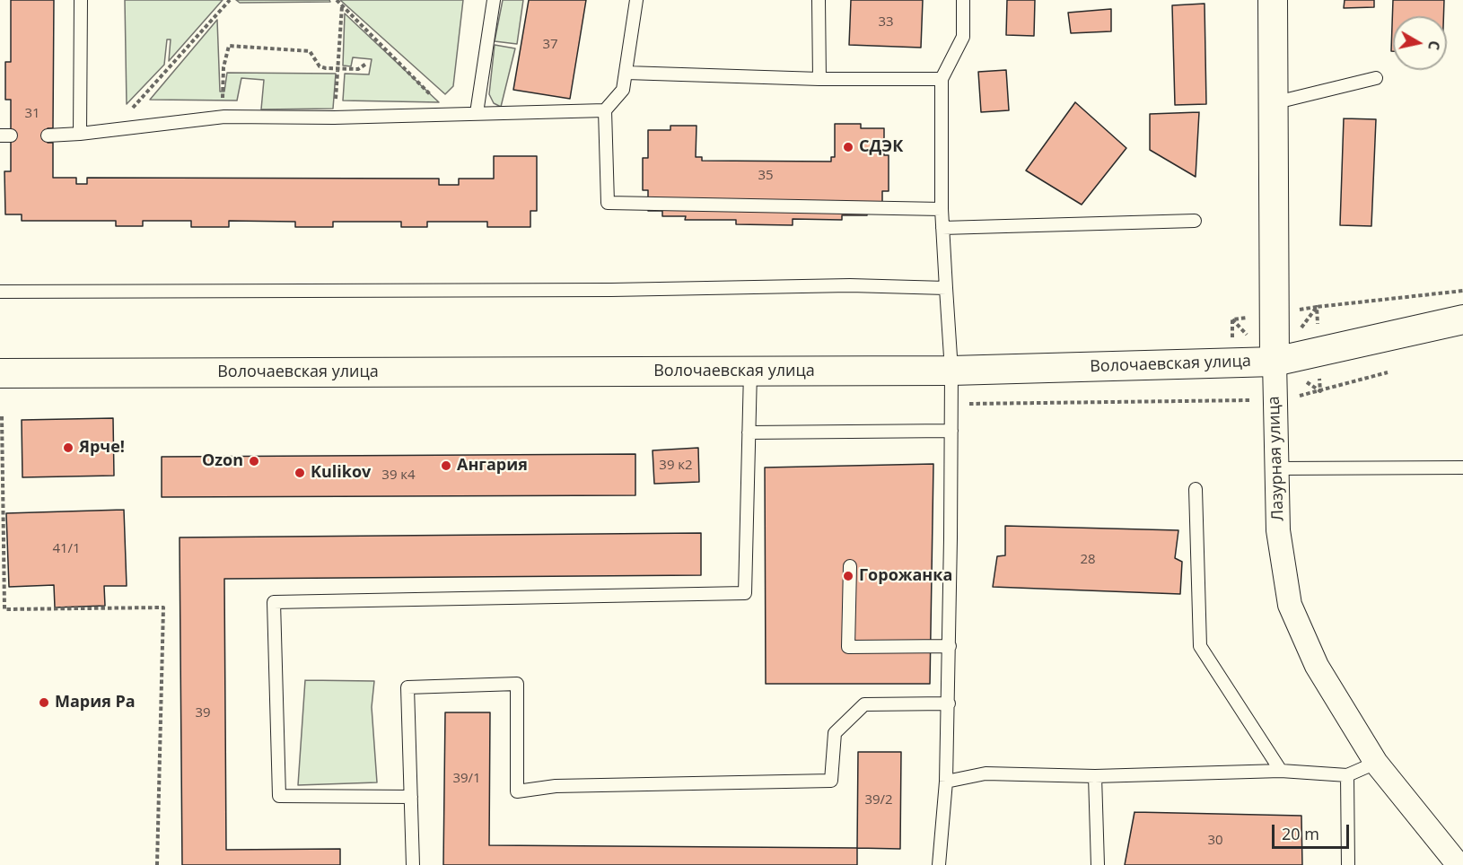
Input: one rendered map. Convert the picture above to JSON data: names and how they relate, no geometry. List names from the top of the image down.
{
  "streets": {
    "street": ["Волочаевская улица", "Лазурная улица"]
  },
  "crossings": [
    ["Волочаевская улица", "Лазурная улица"]
  ],
  "places": [
    "СДЭК",
    "Ярче!",
    "Ozon",
    "Ангария",
    "Kulikov",
    "Горожанка",
    "Мария Ра"
  ],
  "house_numbers": [
    "33",
    "37",
    "31",
    "35",
    "39 к2",
    "39 к4",
    "41/1",
    "28",
    "39",
    "39/1",
    "39/2",
    "30"
  ],
  "scale_bar": "20 m",
  "north": "right"
}
